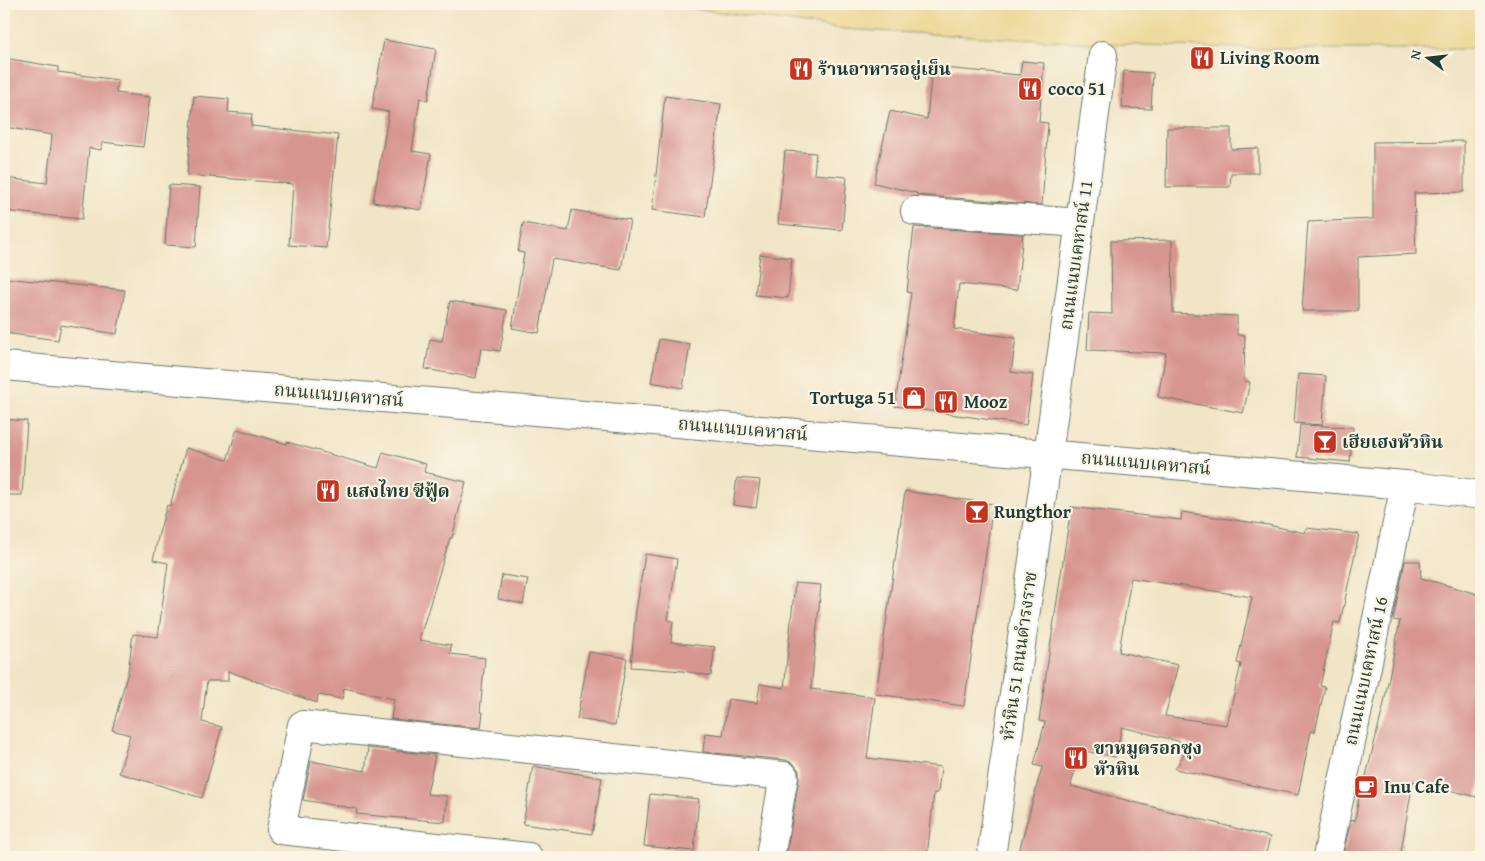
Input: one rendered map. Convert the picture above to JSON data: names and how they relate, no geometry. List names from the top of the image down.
{
  "streets": {
    "street": [
      "ถนนแนบเคหาสน์ 11",
      "ถนนแนบเคหาสน์",
      "หัวหิน 51 ถนนดำรงราช",
      "ถนนแนบเคหาสน์ 16"
    ]
  },
  "crossings": [
    ["ถนนแนบเคหาสน์ 11", "ถนนแนบเคหาสน์"],
    ["ถนนแนบเคหาสน์ 11", "หัวหิน 51 ถนนดำรงราช"],
    ["ถนนแนบเคหาสน์", "หัวหิน 51 ถนนดำรงราช"],
    ["ถนนแนบเคหาสน์", "ถนนแนบเคหาสน์ 16"]
  ],
  "places": {
    "restaurant": [
      "Living Room",
      "ร้านอาหารอยู่เย็น",
      "coco 51",
      "Mooz",
      "แสงไทย ซีฟู้ด",
      "ขาหมูตรอกซุง หัวหิน"
    ],
    "shop": ["Tortuga 51"],
    "bar": ["เฮียเฮงหัวหิน", "Rungthor"],
    "cafe": ["Inu Cafe"]
  },
  "north": "left"
}
